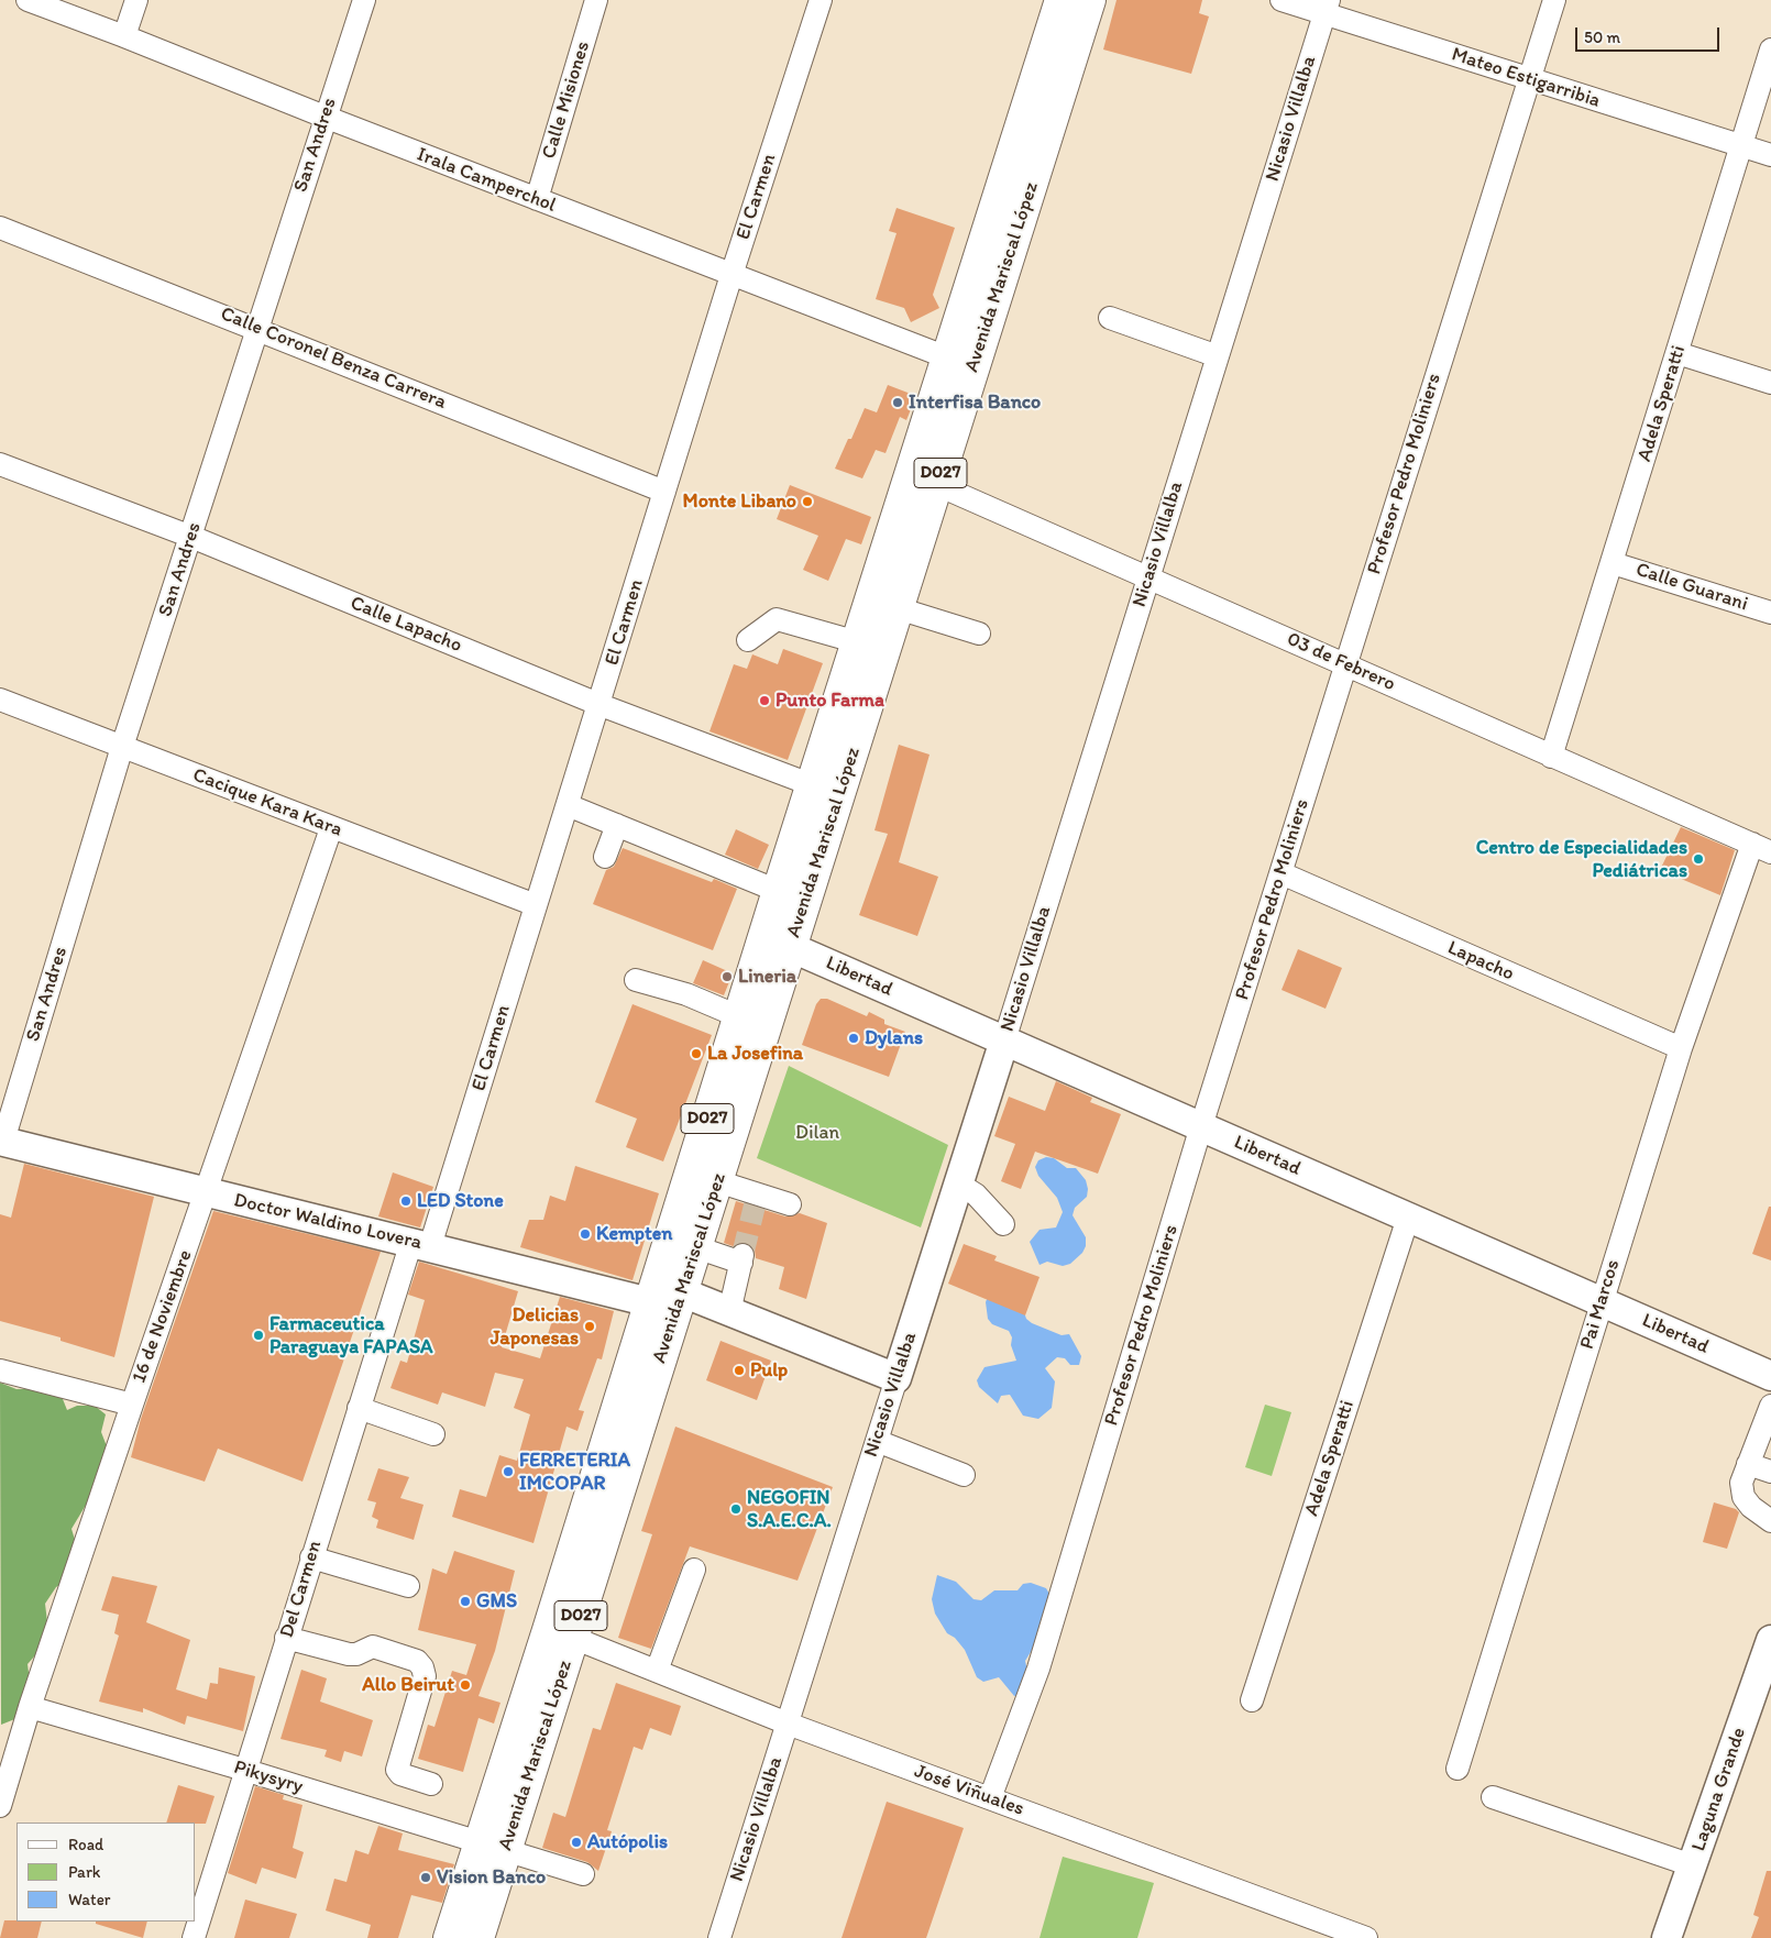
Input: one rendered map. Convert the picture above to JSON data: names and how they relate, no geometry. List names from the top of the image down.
{
  "streets": {
    "highway": ["Avenida Mariscal López", "D027"],
    "main road": [
      "Nicasio Villalba",
      "Libertad",
      "Doctor Waldino Lovera",
      "Laguna Grande"
    ],
    "street": [
      "Mateo Estigarribia",
      "Calle Misiones",
      "San Andres",
      "Irala Camperchol",
      "El Carmen",
      "Calle Coronel Benza Carrera",
      "Adela Speratti",
      "Profesor Pedro Moliniers",
      "Calle Guarani",
      "Calle Lapacho",
      "03 de Febrero",
      "Cacique Kara Kara",
      "Lapacho",
      "Pai Marcos",
      "16 de Noviembre",
      "Del Carmen",
      "Pikysyry",
      "José Viñuales"
    ]
  },
  "crossings": [
    ["Mateo Estigarribia", "Nicasio Villalba"],
    ["Mateo Estigarribia", "Adela Speratti"],
    ["Mateo Estigarribia", "Profesor Pedro Moliniers"],
    ["Calle Misiones", "Irala Camperchol"],
    ["Nicasio Villalba", "03 de Febrero"],
    ["Nicasio Villalba", "Libertad"],
    ["Nicasio Villalba", "Doctor Waldino Lovera"],
    ["Nicasio Villalba", "José Viñuales"],
    ["San Andres", "Irala Camperchol"],
    ["San Andres", "Calle Coronel Benza Carrera"],
    ["San Andres", "Calle Lapacho"],
    ["San Andres", "Cacique Kara Kara"],
    ["San Andres", "Doctor Waldino Lovera"],
    ["Irala Camperchol", "El Carmen"],
    ["Irala Camperchol", "Avenida Mariscal López"],
    ["El Carmen", "Calle Coronel Benza Carrera"],
    ["El Carmen", "Calle Lapacho"],
    ["El Carmen", "Cacique Kara Kara"],
    ["El Carmen", "Doctor Waldino Lovera"],
    ["El Carmen", "Del Carmen"],
    ["Avenida Mariscal López", "Calle Lapacho"],
    ["Avenida Mariscal López", "03 de Febrero"],
    ["Avenida Mariscal López", "Libertad"],
    ["Avenida Mariscal López", "Doctor Waldino Lovera"],
    ["Avenida Mariscal López", "Pikysyry"],
    ["Avenida Mariscal López", "José Viñuales"],
    ["Adela Speratti", "Calle Guarani"],
    ["Adela Speratti", "03 de Febrero"],
    ["Adela Speratti", "Libertad"],
    ["Profesor Pedro Moliniers", "03 de Febrero"],
    ["Profesor Pedro Moliniers", "Lapacho"],
    ["Profesor Pedro Moliniers", "Libertad"],
    ["Profesor Pedro Moliniers", "José Viñuales"],
    ["03 de Febrero", "Pai Marcos"],
    ["Cacique Kara Kara", "16 de Noviembre"],
    ["Lapacho", "Pai Marcos"],
    ["Libertad", "Pai Marcos"],
    ["Doctor Waldino Lovera", "16 de Noviembre"],
    ["Doctor Waldino Lovera", "Del Carmen"],
    ["16 de Noviembre", "Pikysyry"],
    ["Del Carmen", "Pikysyry"]
  ],
  "parks": ["Dilan"],
  "places": [
    "Interfisa Banco",
    "Monte Libano",
    "Punto Farma",
    "Centro de Especialidades Pediátricas",
    "Lineria",
    "Dylans",
    "La Josefina",
    "LED Stone",
    "Kempten",
    "Delicias Japonesas",
    "Farmaceutica Paraguaya FAPASA",
    "Pulp",
    "FERRETERIA IMCOPAR",
    "NEGOFIN S.A.E.C.A.",
    "GMS",
    "Allo Beirut",
    "Autópolis",
    "Vision Banco"
  ],
  "legend": ["Road", "Park", "Water"],
  "scale_bar": "50 m"
}
